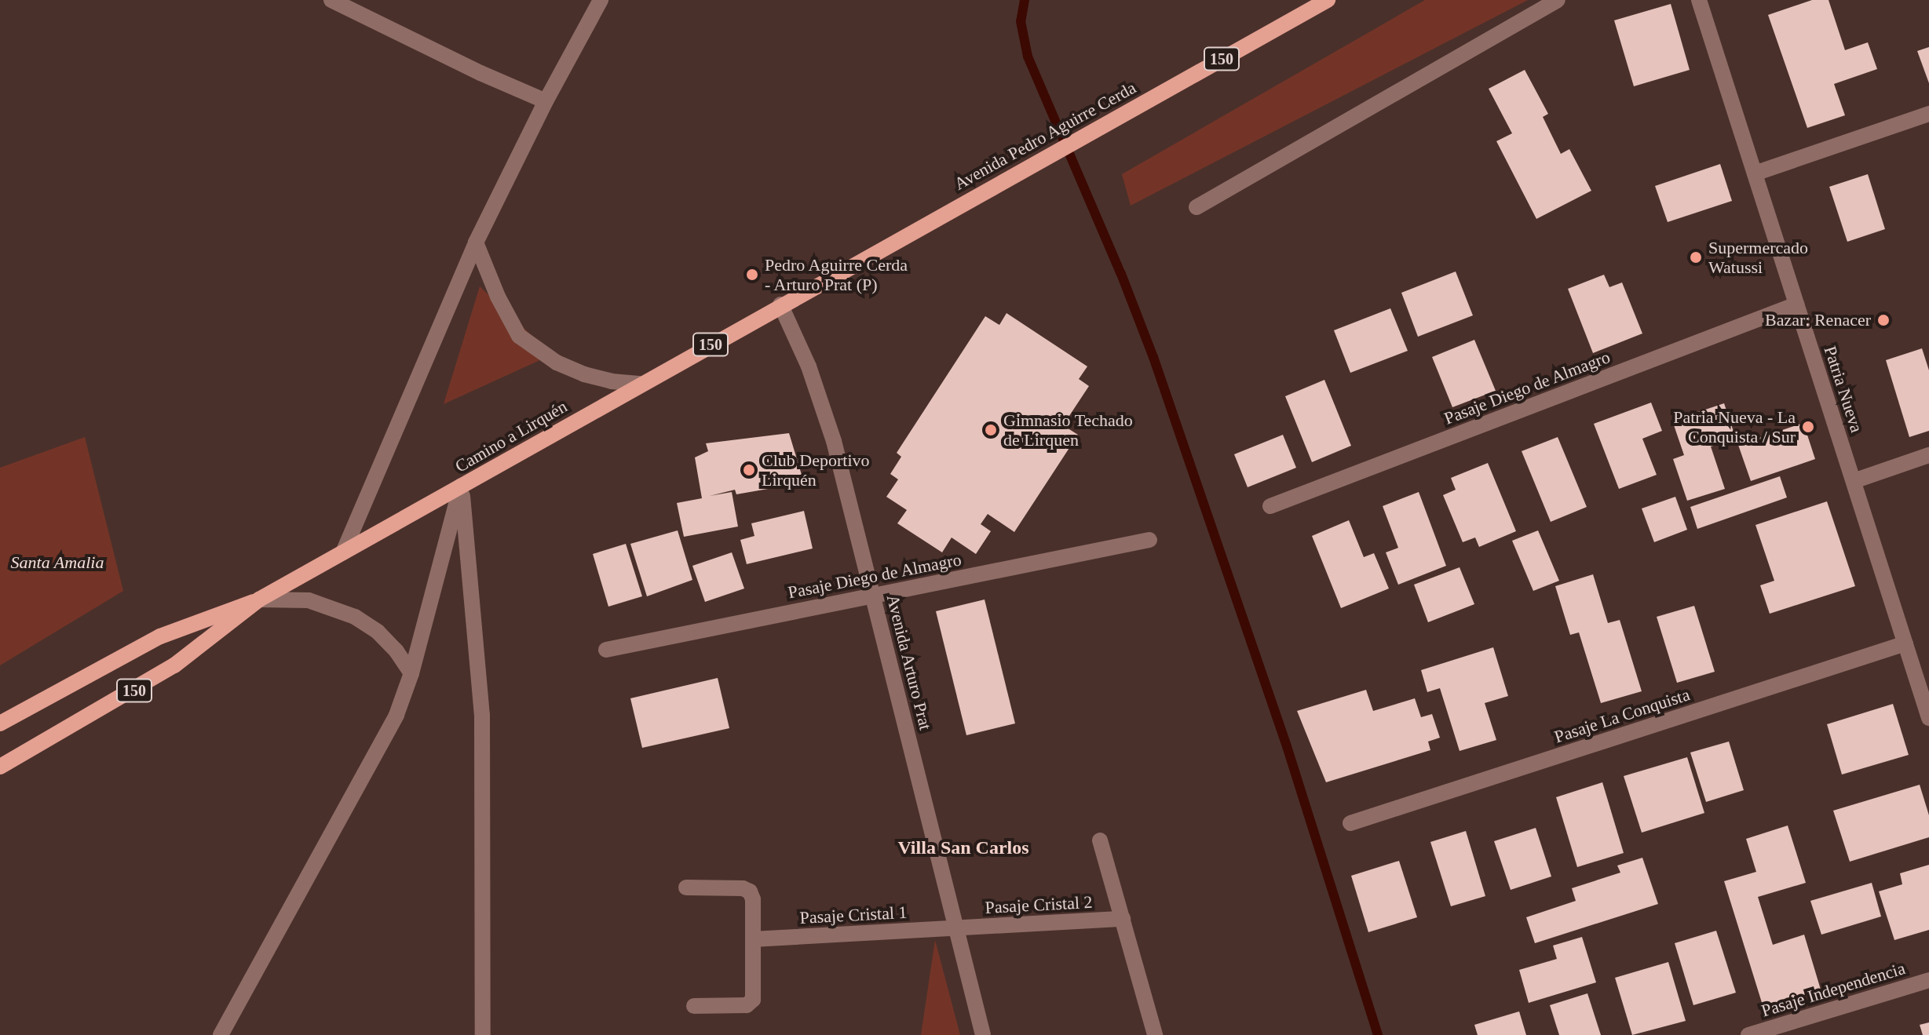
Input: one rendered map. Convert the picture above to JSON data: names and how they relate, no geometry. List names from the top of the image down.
{
  "streets": {
    "main road": ["150", "Avenida Pedro Aguirre Cerda", "Camino a Lirquén"],
    "street": [
      "Pasaje Diego de Almagro",
      "Patria Nueva",
      "Avenida Arturo Prat",
      "Pasaje La Conquista",
      "Pasaje Cristal 2",
      "Pasaje Cristal 1",
      "Pasaje Independencia"
    ]
  },
  "crossings": [
    ["Avenida Pedro Aguirre Cerda", "Camino a Lirquén"],
    ["Avenida Pedro Aguirre Cerda", "Avenida Arturo Prat"],
    ["Pasaje Diego de Almagro", "Patria Nueva"],
    ["Pasaje Diego de Almagro", "Avenida Arturo Prat"],
    ["Patria Nueva", "Pasaje La Conquista"],
    ["Camino a Lirquén", "Avenida Arturo Prat"],
    ["Avenida Arturo Prat", "Pasaje Cristal 2"],
    ["Avenida Arturo Prat", "Pasaje Cristal 1"],
    ["Pasaje Cristal 2", "Pasaje Cristal 1"]
  ],
  "districts": ["Villa San Carlos"],
  "parks": ["Santa Amalia"],
  "places": [
    "Supermercado Watussi",
    "Pedro Aguirre Cerda - Arturo Prat (P)",
    "Bazar: Renacer",
    "Patria Nueva - La Conquista / Sur",
    "Gimnasio Techado de Lirquen",
    "Club Deportivo Lirquén"
  ]
}
